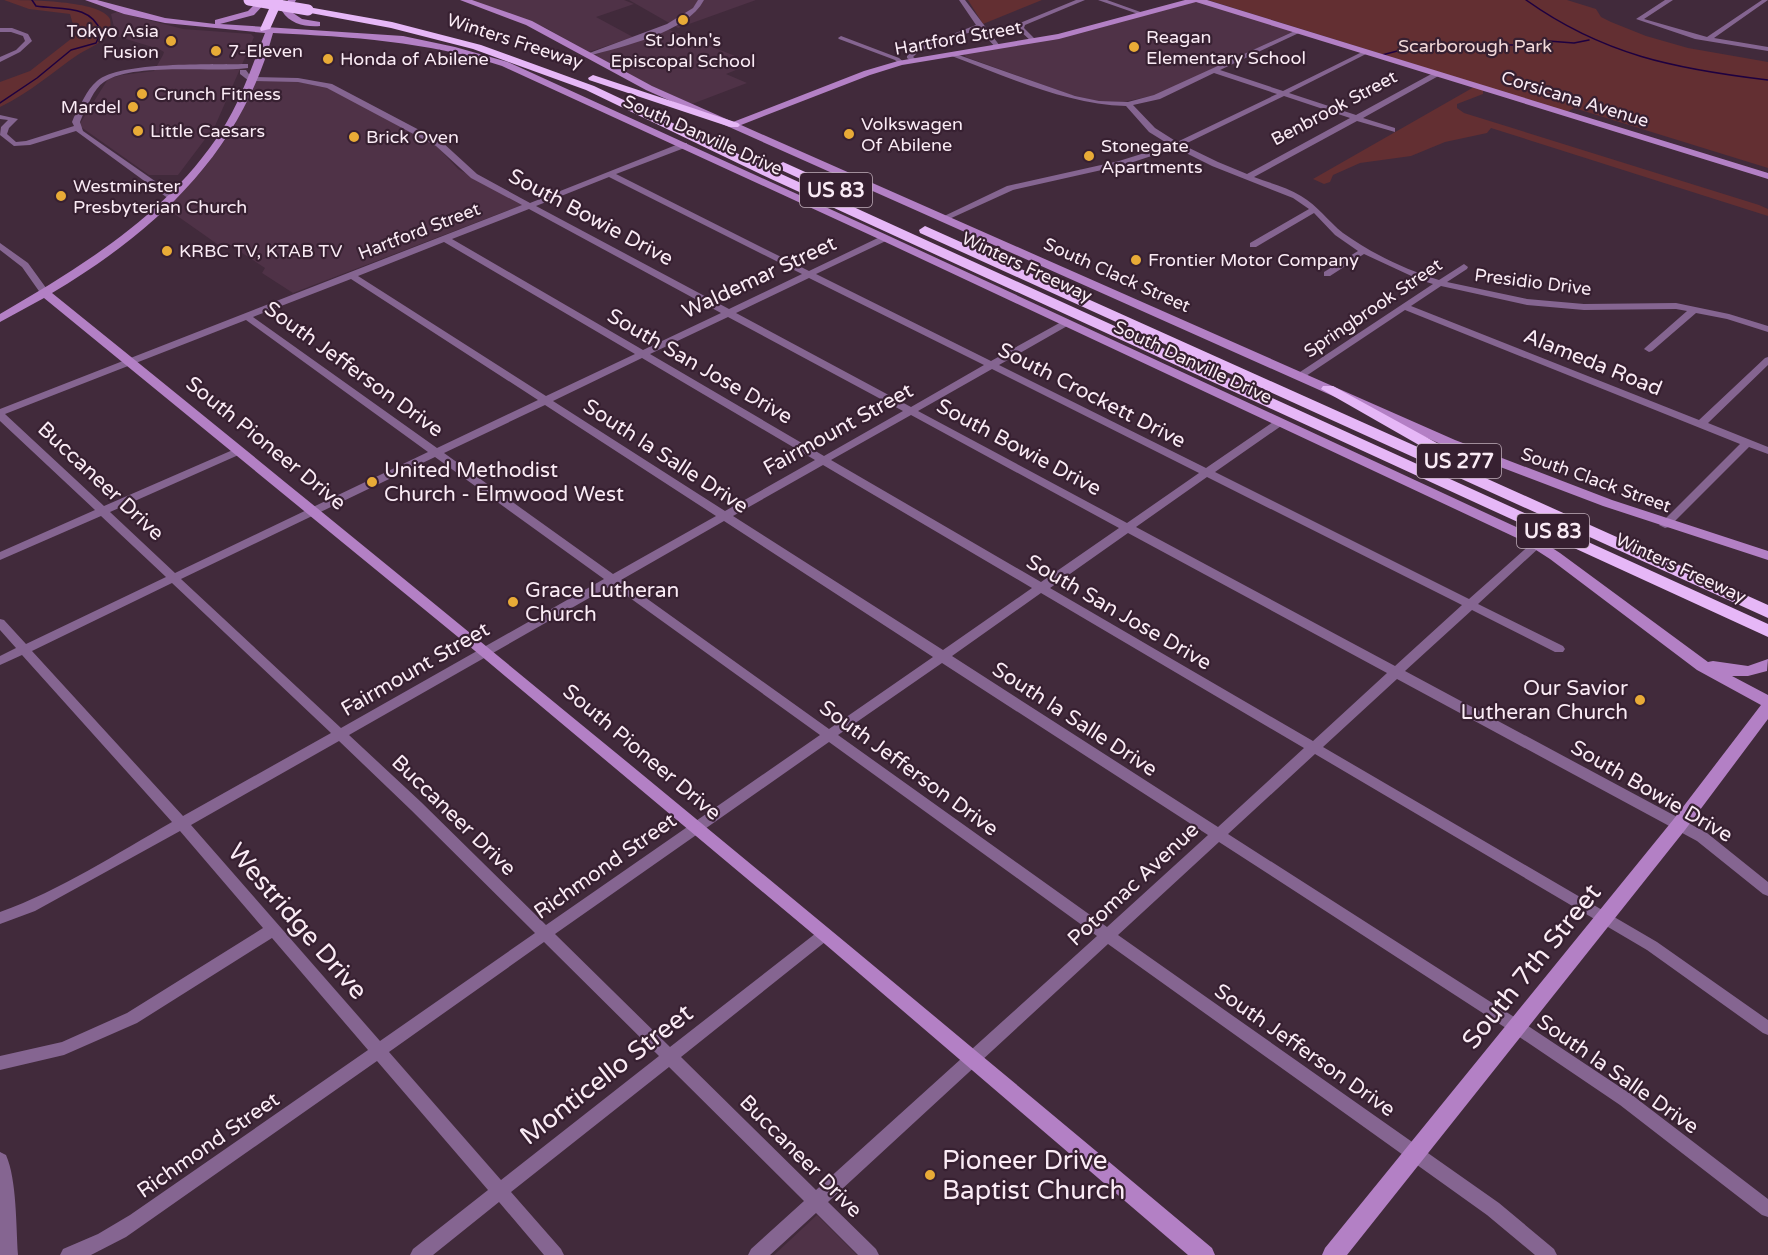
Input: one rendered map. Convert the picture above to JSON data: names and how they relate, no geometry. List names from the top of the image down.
{
  "streets": {
    "highway": ["Winters Freeway", "US 83", "US 277"],
    "main road": [
      "Hartford Street",
      "Corsicana Avenue",
      "South Danville Drive",
      "South Clack Street",
      "South Pioneer Drive",
      "South 7th Street"
    ],
    "street": [
      "Benbrook Street",
      "South Bowie Drive",
      "Waldemar Street",
      "Presidio Drive",
      "Springbrook Street",
      "Alameda Road",
      "South San Jose Drive",
      "South Jefferson Drive",
      "South Crockett Drive",
      "Fairmount Street",
      "South la Salle Drive",
      "Buccaneer Drive",
      "Richmond Street",
      "Potomac Avenue",
      "Westridge Drive",
      "Monticello Street"
    ]
  },
  "crossings": [
    ["Hartford Street", "South Danville Drive"],
    ["Hartford Street", "South Bowie Drive"],
    ["Hartford Street", "South Clack Street"],
    ["Hartford Street", "South San Jose Drive"],
    ["Hartford Street", "South Jefferson Drive"],
    ["Hartford Street", "South Crockett Drive"],
    ["Hartford Street", "South Pioneer Drive"],
    ["Hartford Street", "South la Salle Drive"],
    ["Hartford Street", "Buccaneer Drive"],
    ["Winters Freeway", "US 277"],
    ["Corsicana Avenue", "Benbrook Street"],
    ["Benbrook Street", "Presidio Drive"],
    ["South Danville Drive", "Waldemar Street"],
    ["South Danville Drive", "Fairmount Street"],
    ["South Danville Drive", "Richmond Street"],
    ["South Danville Drive", "Potomac Avenue"],
    ["South Bowie Drive", "Waldemar Street"],
    ["South Bowie Drive", "Fairmount Street"],
    ["South Bowie Drive", "Richmond Street"],
    ["South Bowie Drive", "Potomac Avenue"],
    ["South Bowie Drive", "South 7th Street"],
    ["South Clack Street", "Springbrook Street"],
    ["South Clack Street", "US 277"],
    ["Waldemar Street", "South San Jose Drive"],
    ["Waldemar Street", "South Jefferson Drive"],
    ["Waldemar Street", "South Crockett Drive"],
    ["Waldemar Street", "South Pioneer Drive"],
    ["Waldemar Street", "South la Salle Drive"],
    ["Waldemar Street", "Buccaneer Drive"],
    ["Waldemar Street", "Westridge Drive"],
    ["Presidio Drive", "Springbrook Street"],
    ["Springbrook Street", "Alameda Road"],
    ["South San Jose Drive", "Fairmount Street"],
    ["South San Jose Drive", "Richmond Street"],
    ["South San Jose Drive", "Potomac Avenue"],
    ["South San Jose Drive", "South 7th Street"],
    ["South Jefferson Drive", "Fairmount Street"],
    ["South Jefferson Drive", "Richmond Street"],
    ["South Jefferson Drive", "Potomac Avenue"],
    ["South Jefferson Drive", "South 7th Street"],
    ["South Crockett Drive", "Fairmount Street"],
    ["South Crockett Drive", "Richmond Street"],
    ["South Crockett Drive", "Potomac Avenue"],
    ["Fairmount Street", "South Pioneer Drive"],
    ["Fairmount Street", "South la Salle Drive"],
    ["Fairmount Street", "Buccaneer Drive"],
    ["Fairmount Street", "Westridge Drive"],
    ["South Pioneer Drive", "Richmond Street"],
    ["South Pioneer Drive", "Potomac Avenue"],
    ["South Pioneer Drive", "Monticello Street"],
    ["South la Salle Drive", "Richmond Street"],
    ["South la Salle Drive", "Potomac Avenue"],
    ["South la Salle Drive", "South 7th Street"],
    ["Buccaneer Drive", "Richmond Street"],
    ["Buccaneer Drive", "Potomac Avenue"],
    ["Buccaneer Drive", "Monticello Street"],
    ["Richmond Street", "Westridge Drive"],
    ["Westridge Drive", "Monticello Street"]
  ],
  "parks": ["Scarborough Park"],
  "places": [
    "St John's Episcopal School",
    "Tokyo Asia Fusion",
    "Reagan Elementary School",
    "7-Eleven",
    "Honda of Abilene",
    "Crunch Fitness",
    "Mardel",
    "Little Caesars",
    "Volkswagen Of Abilene",
    "Brick Oven",
    "Stonegate Apartments",
    "Westminster Presbyterian Church",
    "KRBC TV, KTAB TV",
    "Frontier Motor Company",
    "United Methodist Church - Elmwood West",
    "Grace Lutheran Church",
    "Our Savior Lutheran Church",
    "Pioneer Drive Baptist Church"
  ]
}
